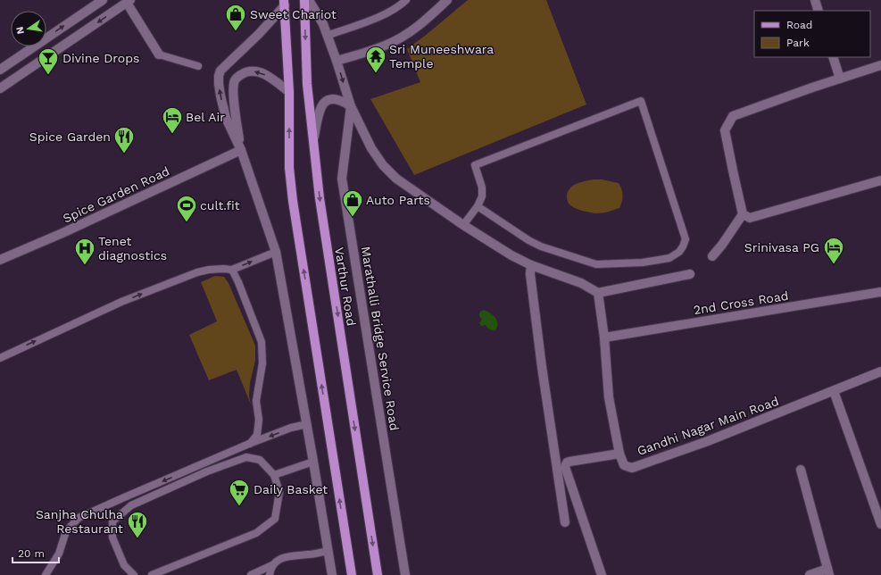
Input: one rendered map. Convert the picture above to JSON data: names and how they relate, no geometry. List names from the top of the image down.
{
  "streets": {
    "main road": ["Varthur Road"],
    "street": [
      "Spice Garden Road",
      "2nd Cross Road",
      "Marathalli Bridge Service Road",
      "Gandhi Nagar Main Road"
    ]
  },
  "crossings": [
    ["2nd Cross Road", "Gandhi Nagar Main Road"]
  ],
  "places": {
    "shop": ["Sweet Chariot", "Auto Parts"],
    "temple": ["Sri Muneeshwara Temple"],
    "bar": ["Divine Drops"],
    "hotel": ["Bel Air", "Srinivasa PG"],
    "restaurant": ["Spice Garden", "Sanjha Chulha Restaurant"],
    "sports": ["cult.fit"],
    "hospital": ["Tenet diagnostics"],
    "supermarket": ["Daily Basket"]
  },
  "legend": ["Road", "Park"],
  "scale_bar": "20 m",
  "north": "left"
}
